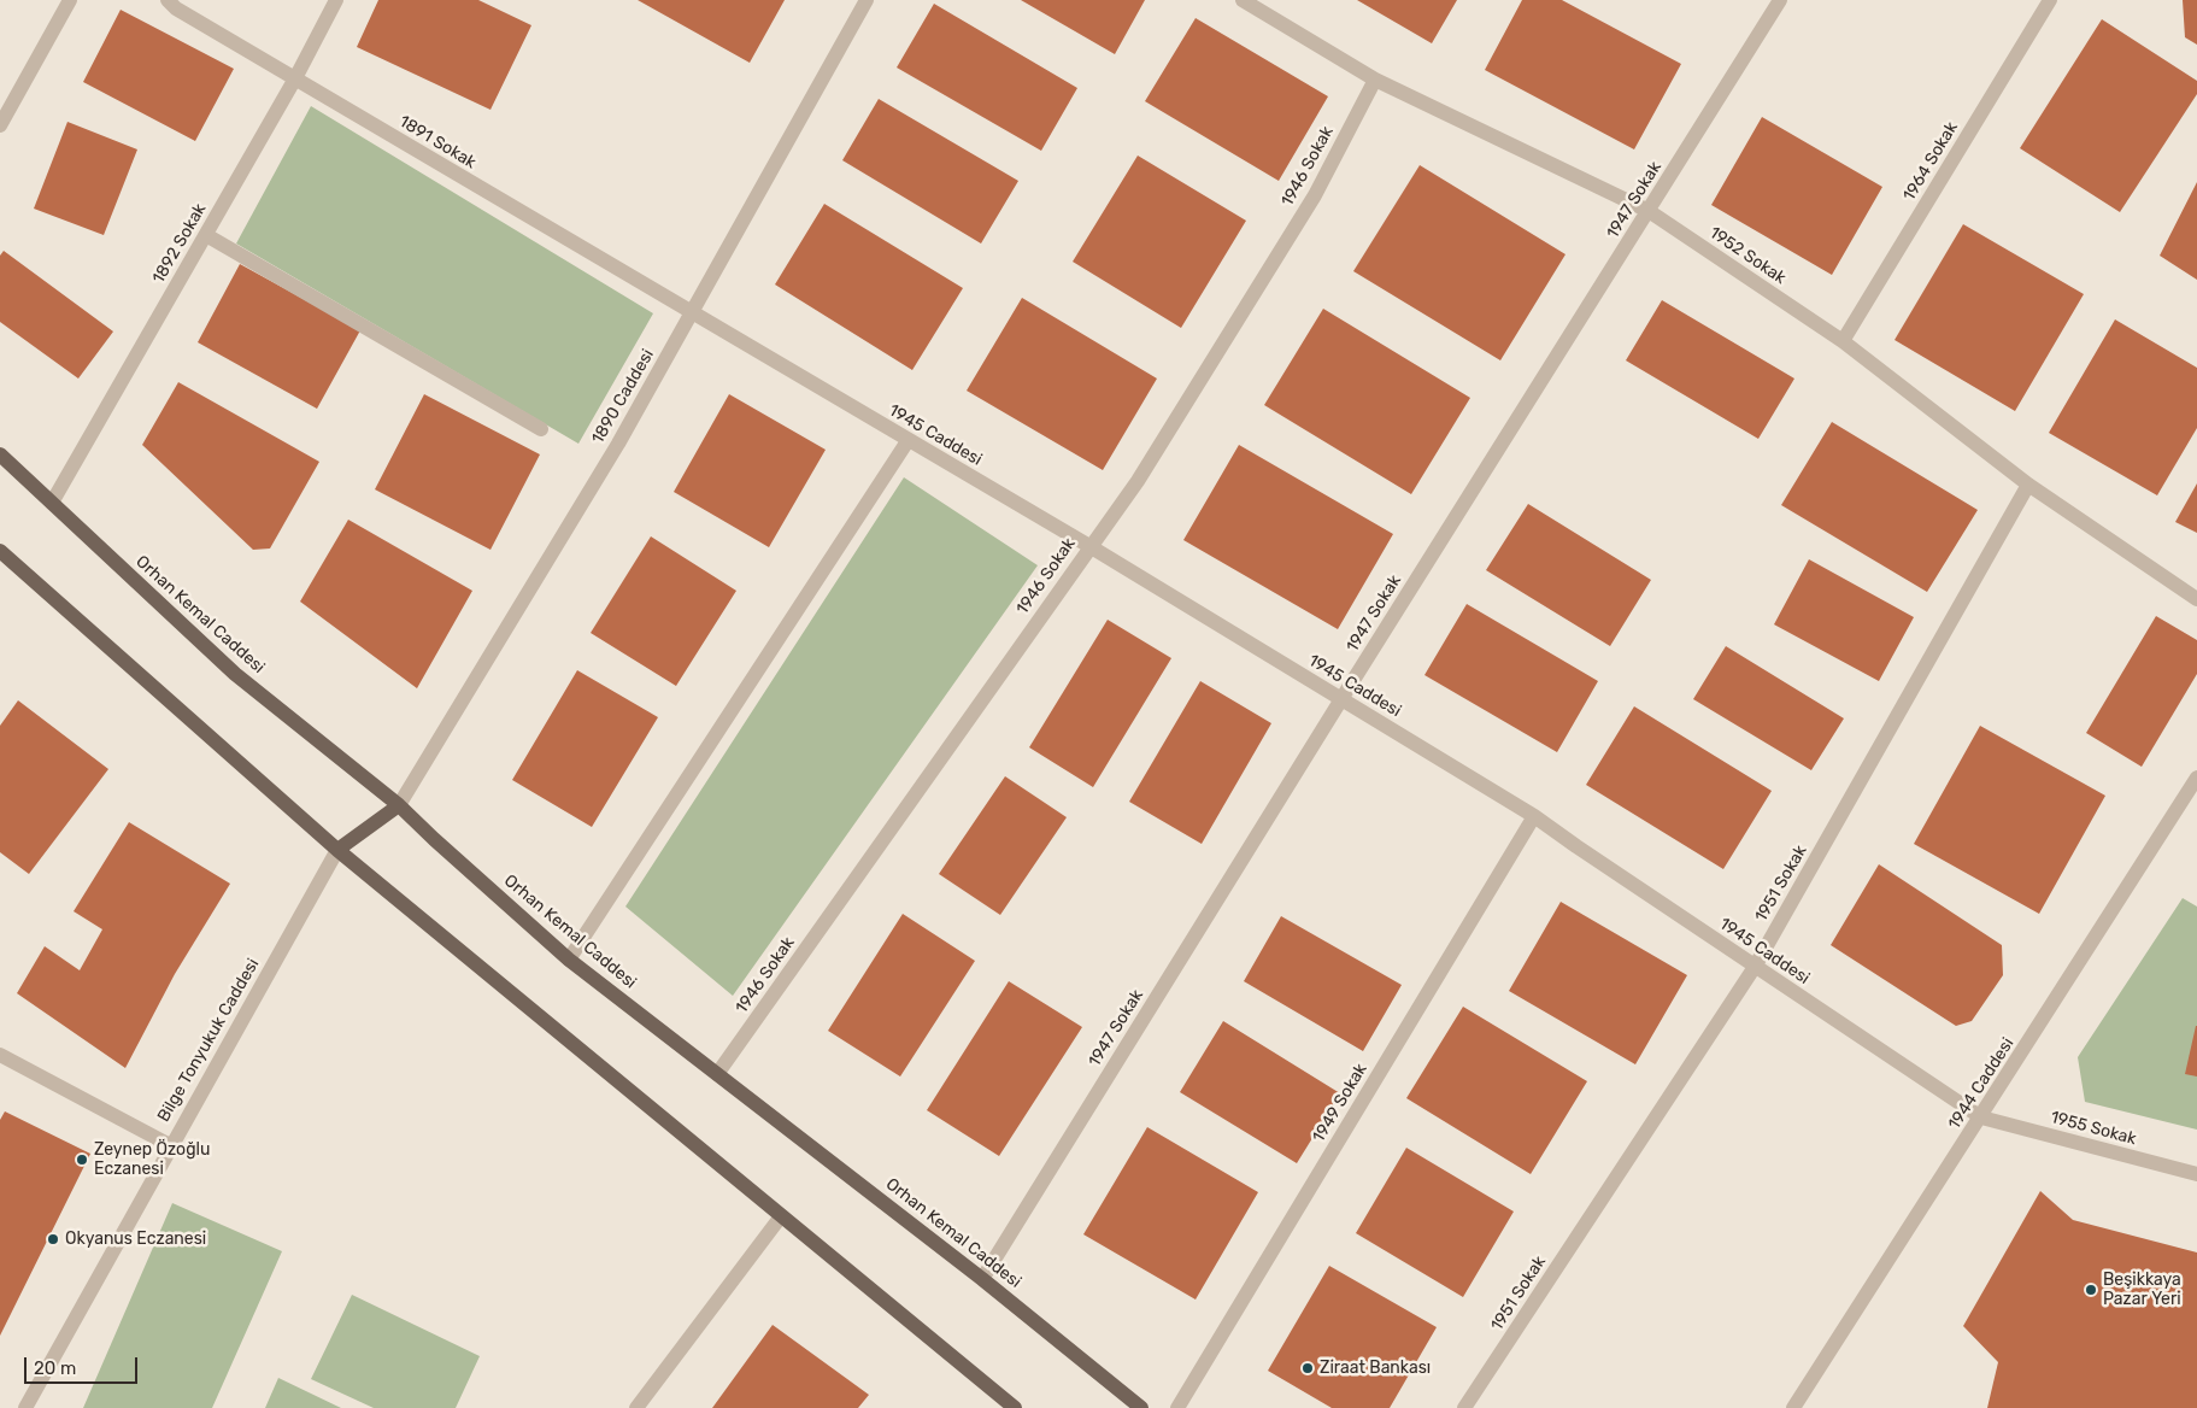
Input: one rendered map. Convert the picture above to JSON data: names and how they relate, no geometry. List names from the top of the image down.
{
  "streets": {
    "main road": ["Orhan Kemal Caddesi"],
    "street": [
      "1891 Sokak",
      "1964 Sokak",
      "1946 Sokak",
      "1947 Sokak",
      "1892 Sokak",
      "1952 Sokak",
      "1890 Caddesi",
      "1945 Caddesi",
      "1951 Sokak",
      "Bilge Tonyukuk Caddesi",
      "1944 Caddesi",
      "1949 Sokak",
      "1955 Sokak"
    ]
  },
  "crossings": [
    ["1891 Sokak", "1892 Sokak"],
    ["1891 Sokak", "1890 Caddesi"],
    ["1891 Sokak", "1945 Caddesi"],
    ["1964 Sokak", "1952 Sokak"],
    ["1946 Sokak", "1952 Sokak"],
    ["1946 Sokak", "1945 Caddesi"],
    ["1946 Sokak", "Orhan Kemal Caddesi"],
    ["1947 Sokak", "1952 Sokak"],
    ["1947 Sokak", "1945 Caddesi"],
    ["1947 Sokak", "Orhan Kemal Caddesi"],
    ["1892 Sokak", "Orhan Kemal Caddesi"],
    ["1952 Sokak", "1951 Sokak"],
    ["1890 Caddesi", "1945 Caddesi"],
    ["1890 Caddesi", "Orhan Kemal Caddesi"],
    ["1945 Caddesi", "1951 Sokak"],
    ["1945 Caddesi", "1944 Caddesi"],
    ["1945 Caddesi", "1949 Sokak"],
    ["1945 Caddesi", "1955 Sokak"],
    ["1944 Caddesi", "1955 Sokak"]
  ],
  "places": [
    "Zeynep Özoğlu Eczanesi",
    "Okyanus Eczanesi",
    "Beşikkaya Pazar Yeri",
    "Ziraat Bankası"
  ],
  "scale_bar": "20 m"
}
